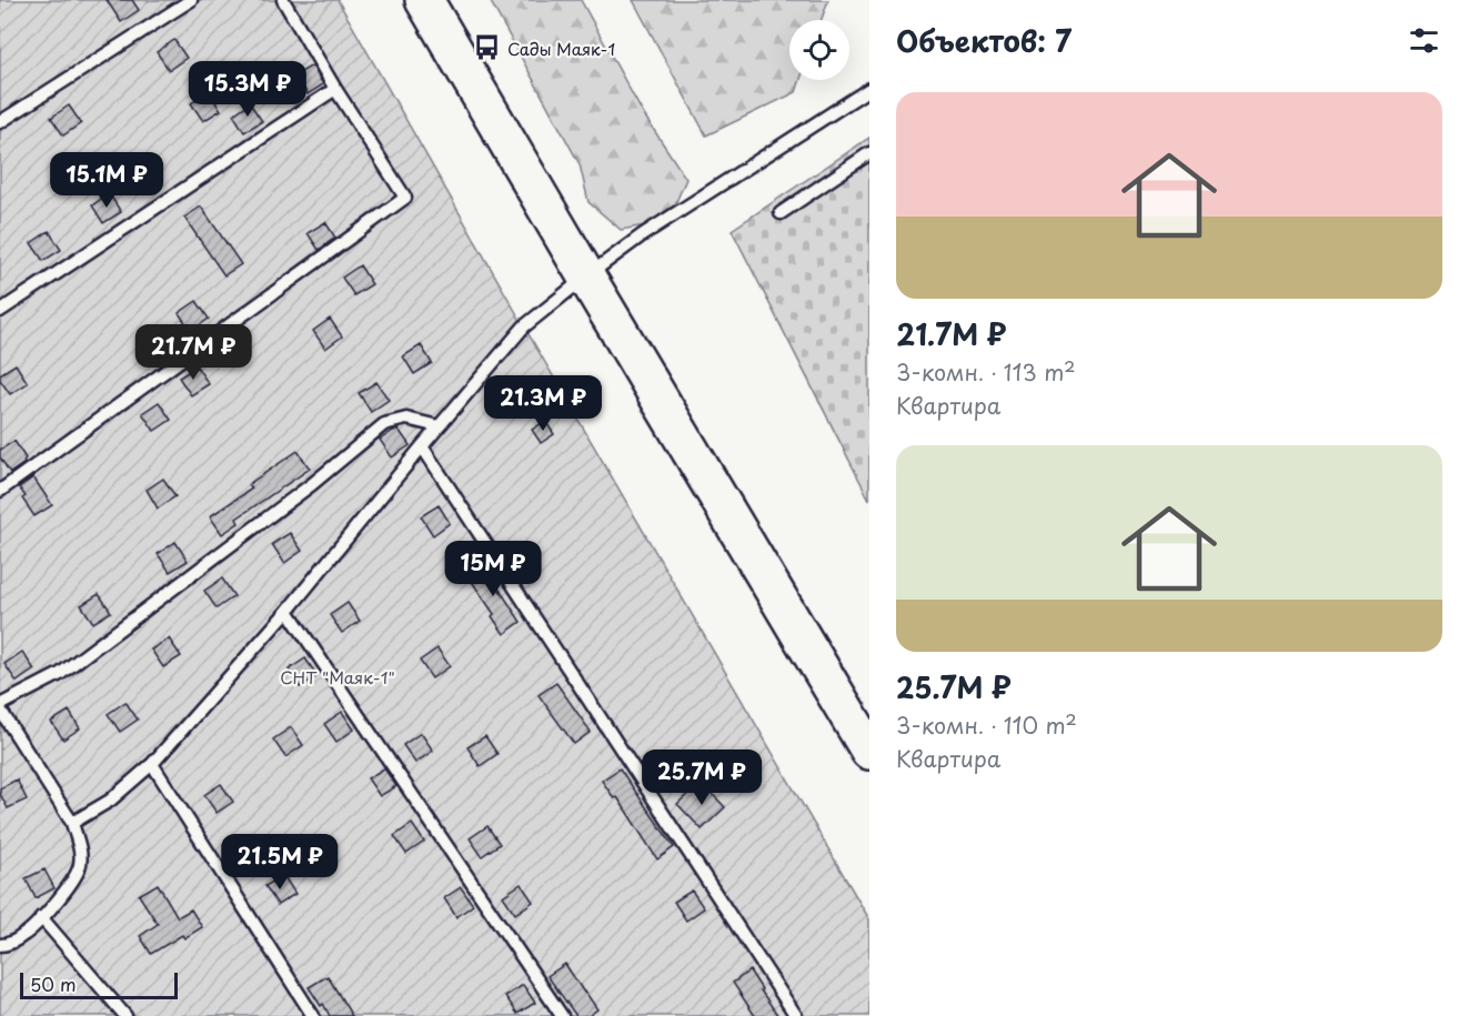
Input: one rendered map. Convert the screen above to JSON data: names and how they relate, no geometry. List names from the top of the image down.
{
  "parks": ["СНТ \"Маяк-1\""],
  "places": {
    "bus stop": ["Сады Маяк-1"]
  },
  "scale_bar": "50 m",
  "page": {
    "heading": "Объектов: 7",
    "price": [
      "15.3M ₽",
      "15.1M ₽",
      "21.7M ₽",
      "21.3M ₽",
      "15M ₽",
      "25.7M ₽",
      "21.5M ₽"
    ],
    "list": [
      {
        "name": "21.7M ₽",
        "note": "3-комн. · 113 m² · Квартира"
      },
      {
        "name": "25.7M ₽",
        "note": "3-комн. · 110 m² · Квартира"
      }
    ],
    "scale": "50 m"
  }
}
